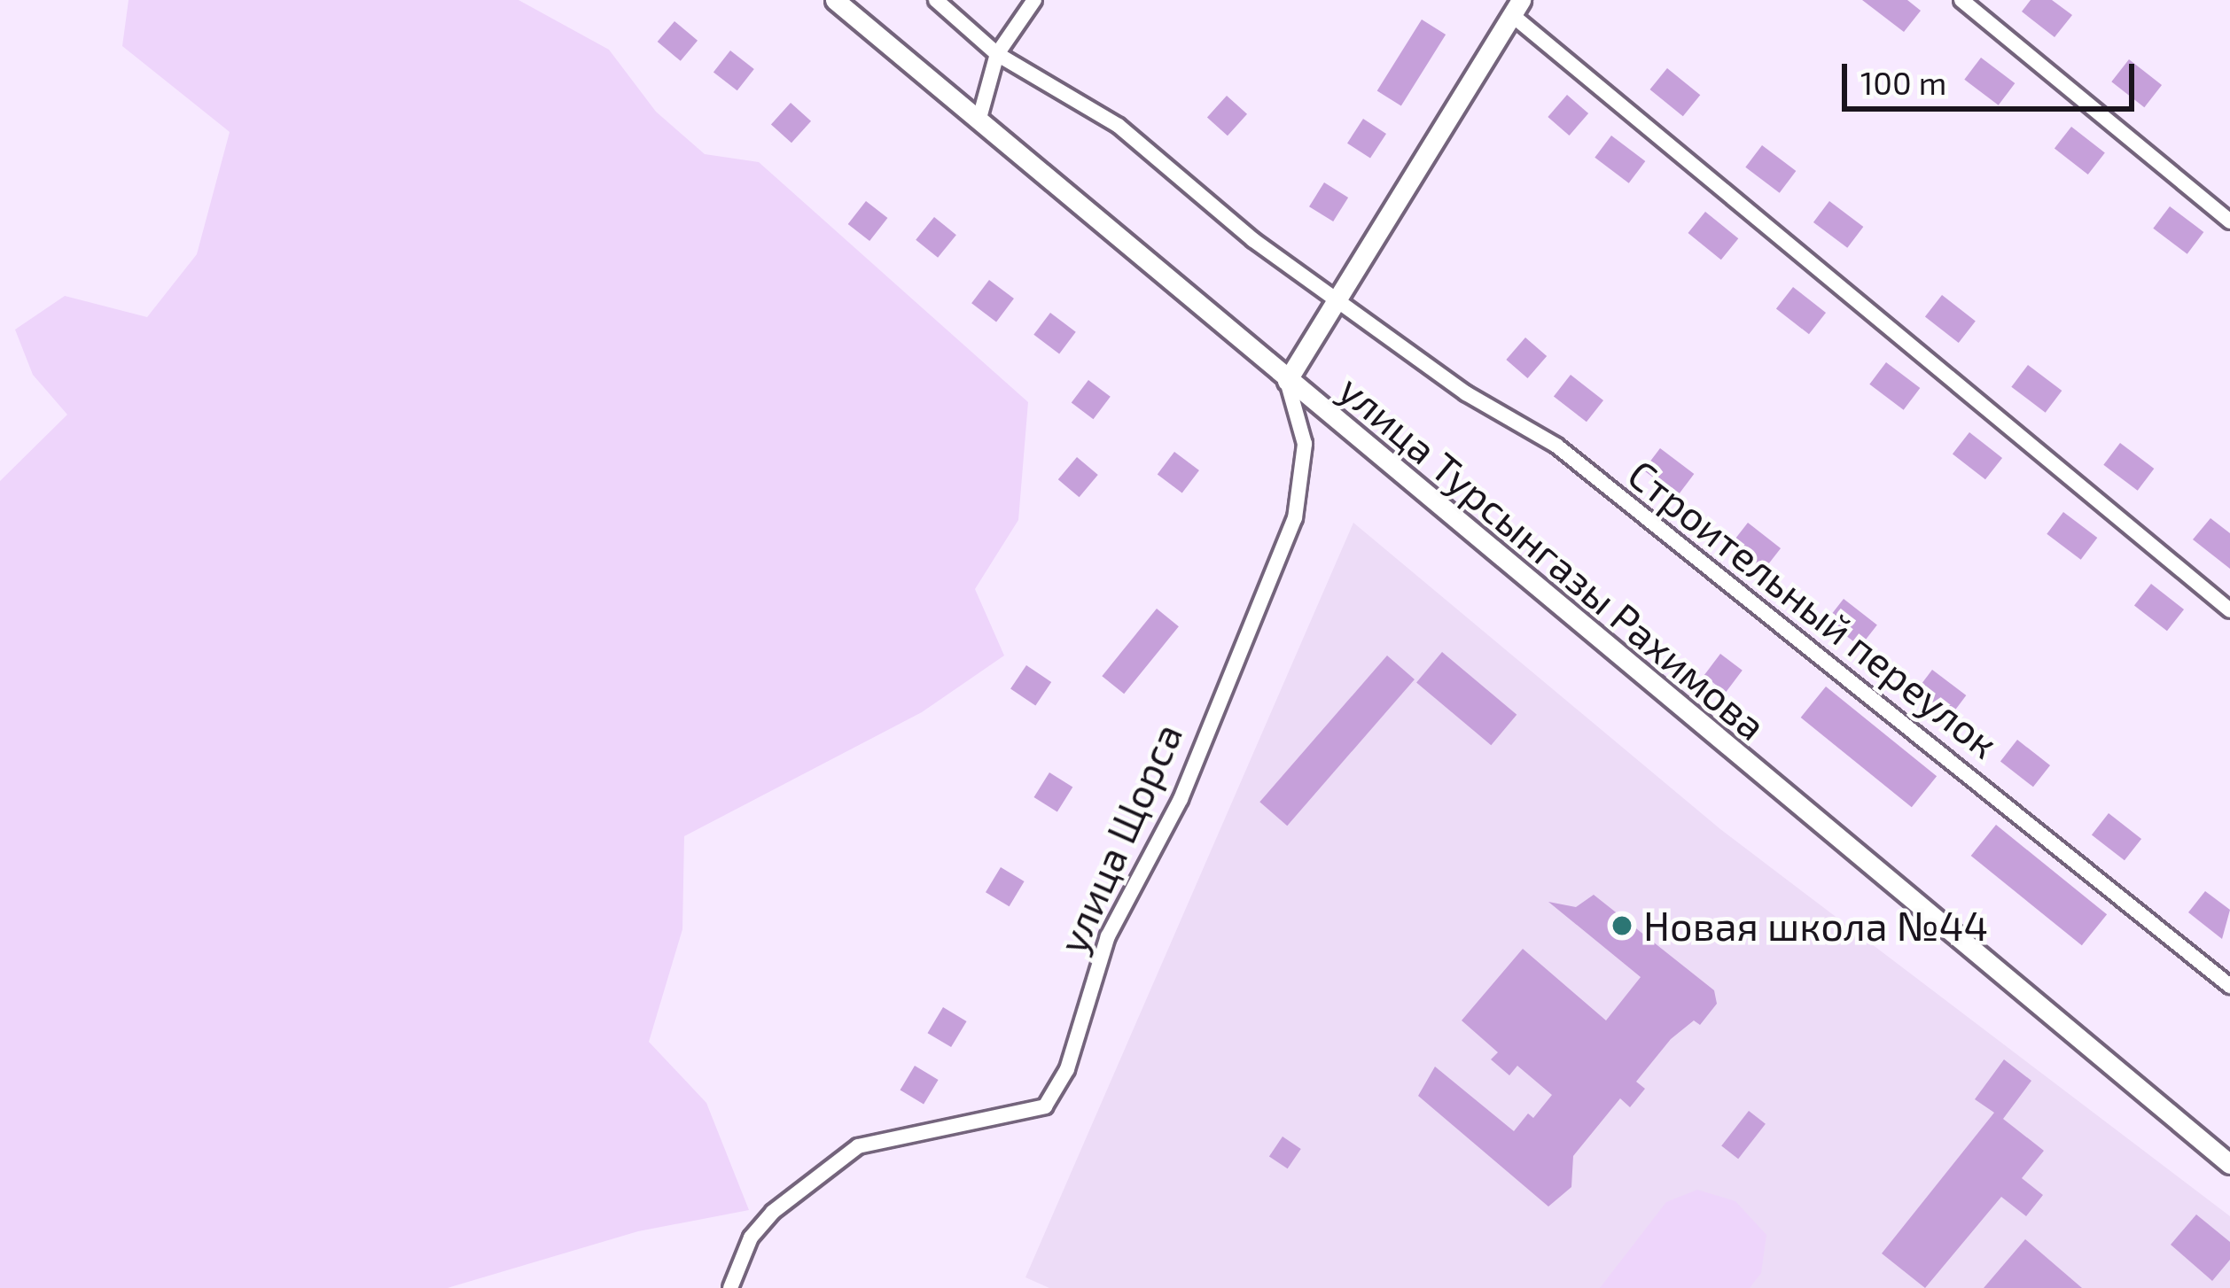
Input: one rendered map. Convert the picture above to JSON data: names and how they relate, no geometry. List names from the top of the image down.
{
  "streets": {
    "street": ["улица Турсынгазы Рахимова", "Строительный переулок", "улица Щорса"]
  },
  "crossings": [
    ["улица Турсынгазы Рахимова", "улица Щорса"]
  ],
  "places": ["Новая школа №44"],
  "scale_bar": "100 m"
}
